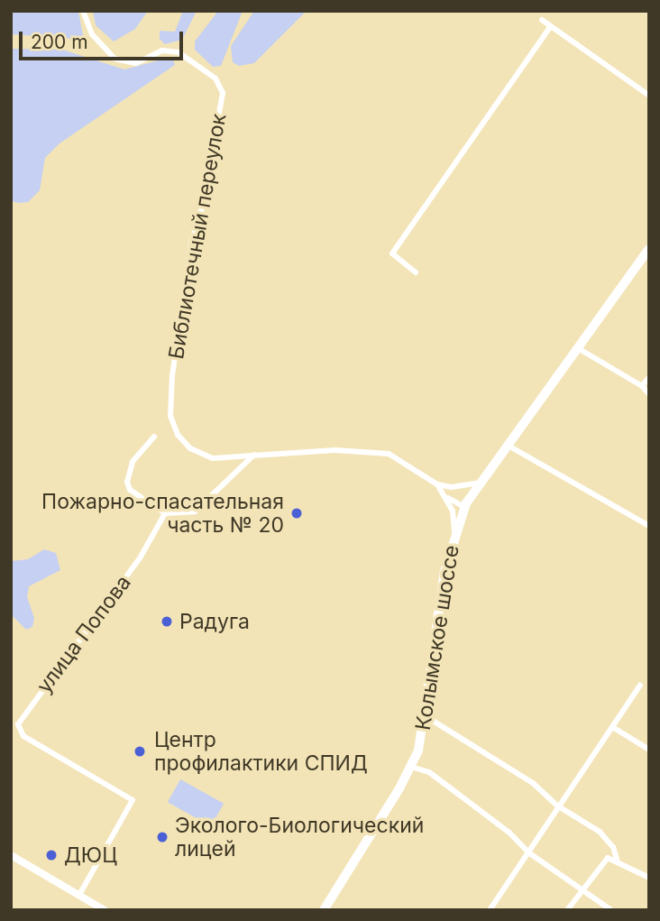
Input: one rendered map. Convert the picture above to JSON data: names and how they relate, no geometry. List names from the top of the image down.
{
  "streets": {
    "highway": ["Колымское шоссе"],
    "street": ["Библиотечный переулок", "улица Попова"]
  },
  "crossings": [
    ["Библиотечный переулок", "Колымское шоссе"]
  ],
  "places": [
    "Пожарно-спасательная часть № 20",
    "Радуга",
    "Центр профилактики СПИД",
    "Эколого-Биологический лицей",
    "ДЮЦ"
  ],
  "scale_bar": "200 m"
}
